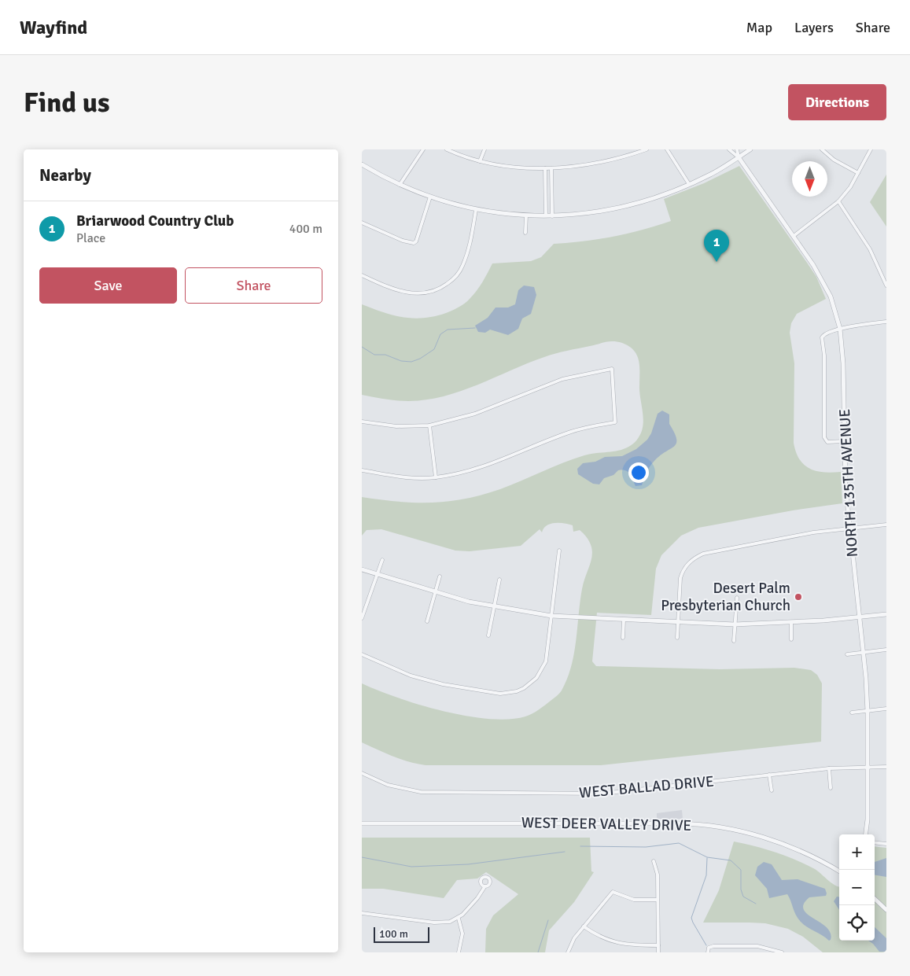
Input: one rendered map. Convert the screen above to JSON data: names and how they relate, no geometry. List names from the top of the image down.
{
  "streets": {
    "street": ["NORTH 135TH AVENUE", "WEST BALLAD DRIVE", "WEST DEER VALLEY DRIVE"]
  },
  "crossings": [
    ["NORTH 135TH AVENUE", "WEST BALLAD DRIVE"]
  ],
  "places": ["Desert Palm Presbyterian Church"],
  "scale_bar": "100 m",
  "north": "bottom",
  "page": {
    "header": "Wayfind",
    "nav": ["Map", "Layers", "Share"],
    "buttons": [
      "Directions",
      ["Save", "Share"]
    ],
    "title": "Find us",
    "heading": "Nearby",
    "list": [
      {
        "mark": "1",
        "name": "Briarwood Country Club",
        "note": "Place",
        "value": "400 m"
      }
    ],
    "pins": "1",
    "map_buttons": ["+", "−"],
    "scale": "100 m"
  }
}
